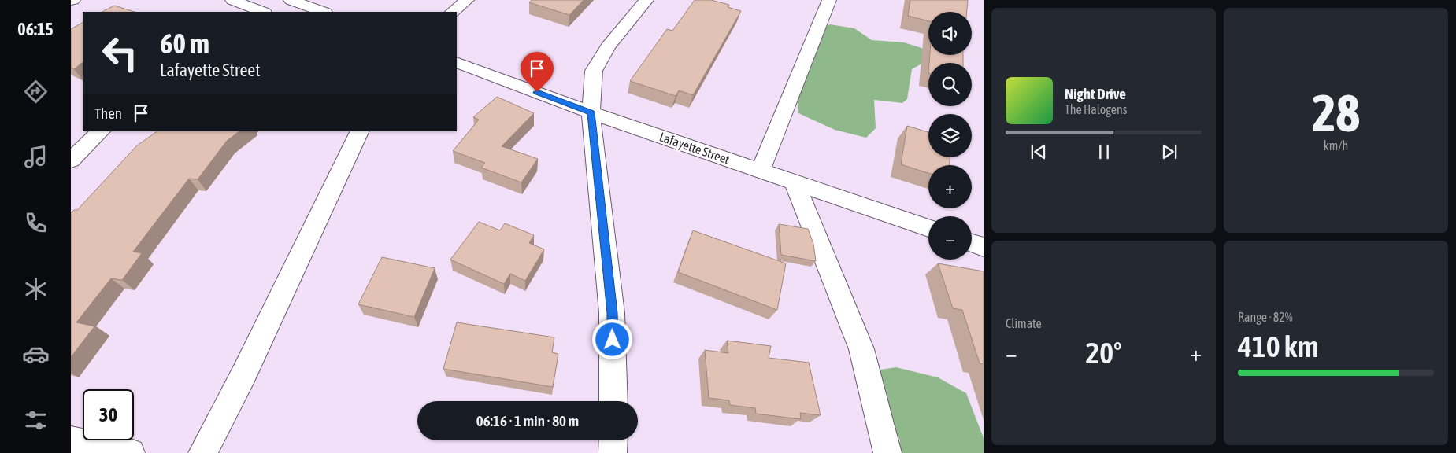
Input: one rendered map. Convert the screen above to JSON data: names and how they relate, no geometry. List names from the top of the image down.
{
  "streets": {
    "street": ["Lafayette Street"]
  },
  "page": {
    "tabs": "06:15",
    "tile": [
      ["28", "km/h"],
      "Climate",
      ["Range · 82%", "410 km"]
    ],
    "map_buttons": ["+", "−"],
    "turn": ["60 m", "Lafayette Street"],
    "song": ["Night Drive", "The Halogens"],
    "then": "Then",
    "heat": ["−", "20°", "+"],
    "limit": "30",
    "trip": "06:16 · 1 min · 80 m"
  }
}
